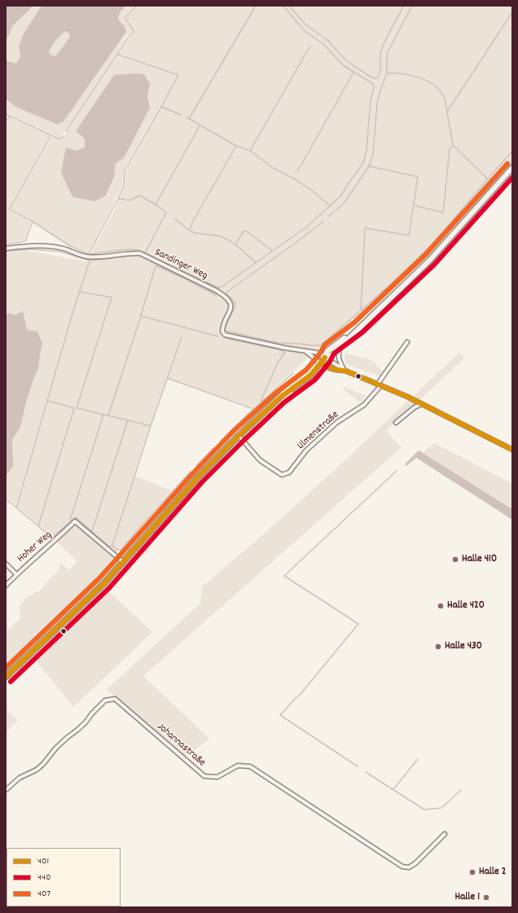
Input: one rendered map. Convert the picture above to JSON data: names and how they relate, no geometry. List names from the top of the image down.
{
  "streets": {
    "street": [
      "Sandinger Weg",
      "Ulmenstraße",
      "Hoher Weg",
      "Johannastraße"
    ]
  },
  "places": [
    "Halle 410",
    "Halle 420",
    "Halle 430",
    "Halle 2",
    "Halle 1"
  ],
  "lines": ["transit line 407", "transit line 440", "transit line 401"],
  "legend": ["401", "440", "407"]
}
